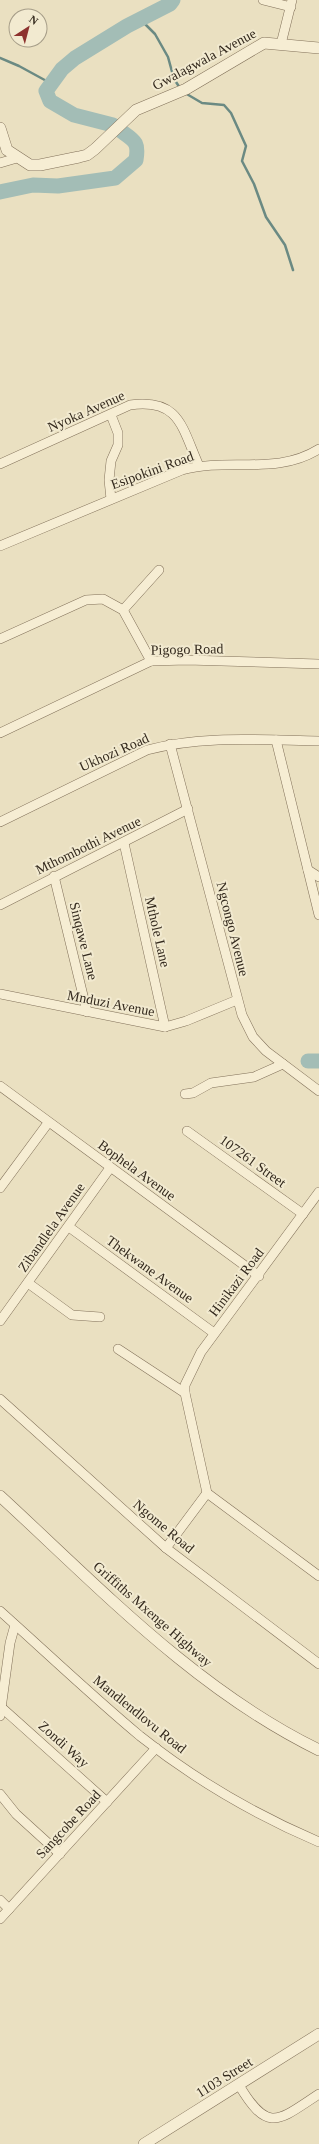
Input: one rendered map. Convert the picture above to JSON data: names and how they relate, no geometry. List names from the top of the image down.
{
  "streets": {
    "street": [
      "Gwalagwala Avenue",
      "Nyoka Avenue",
      "Esipokini Road",
      "Pigogo Road",
      "Ukhozi Road",
      "Mthombothi Avenue",
      "Ngcongo Avenue",
      "Mthole Lane",
      "Sinqawe Lane",
      "Mnduzi Avenue",
      "107261 Street",
      "Bophela Avenue",
      "Zibandlela Avenue",
      "Thekwane Avenue",
      "Hinikazi Road",
      "Ngome Road",
      "Griffiths Mxenge Highway",
      "Mandlendlovu Road",
      "Zondi Way",
      "Sangcobe Road",
      "1103 Street"
    ]
  },
  "crossings": [
    ["Nyoka Avenue", "Esipokini Road"],
    ["Ukhozi Road", "Ngcongo Avenue"],
    ["Mthombothi Avenue", "Ngcongo Avenue"],
    ["Mthombothi Avenue", "Mthole Lane"],
    ["Mthombothi Avenue", "Sinqawe Lane"],
    ["Ngcongo Avenue", "Mnduzi Avenue"],
    ["Mthole Lane", "Mnduzi Avenue"],
    ["Sinqawe Lane", "Mnduzi Avenue"],
    ["107261 Street", "Hinikazi Road"],
    ["Bophela Avenue", "Zibandlela Avenue"],
    ["Bophela Avenue", "Hinikazi Road"],
    ["Zibandlela Avenue", "Thekwane Avenue"],
    ["Thekwane Avenue", "Hinikazi Road"],
    ["Mandlendlovu Road", "Sangcobe Road"],
    ["Zondi Way", "Sangcobe Road"]
  ],
  "north": "top right"
}
